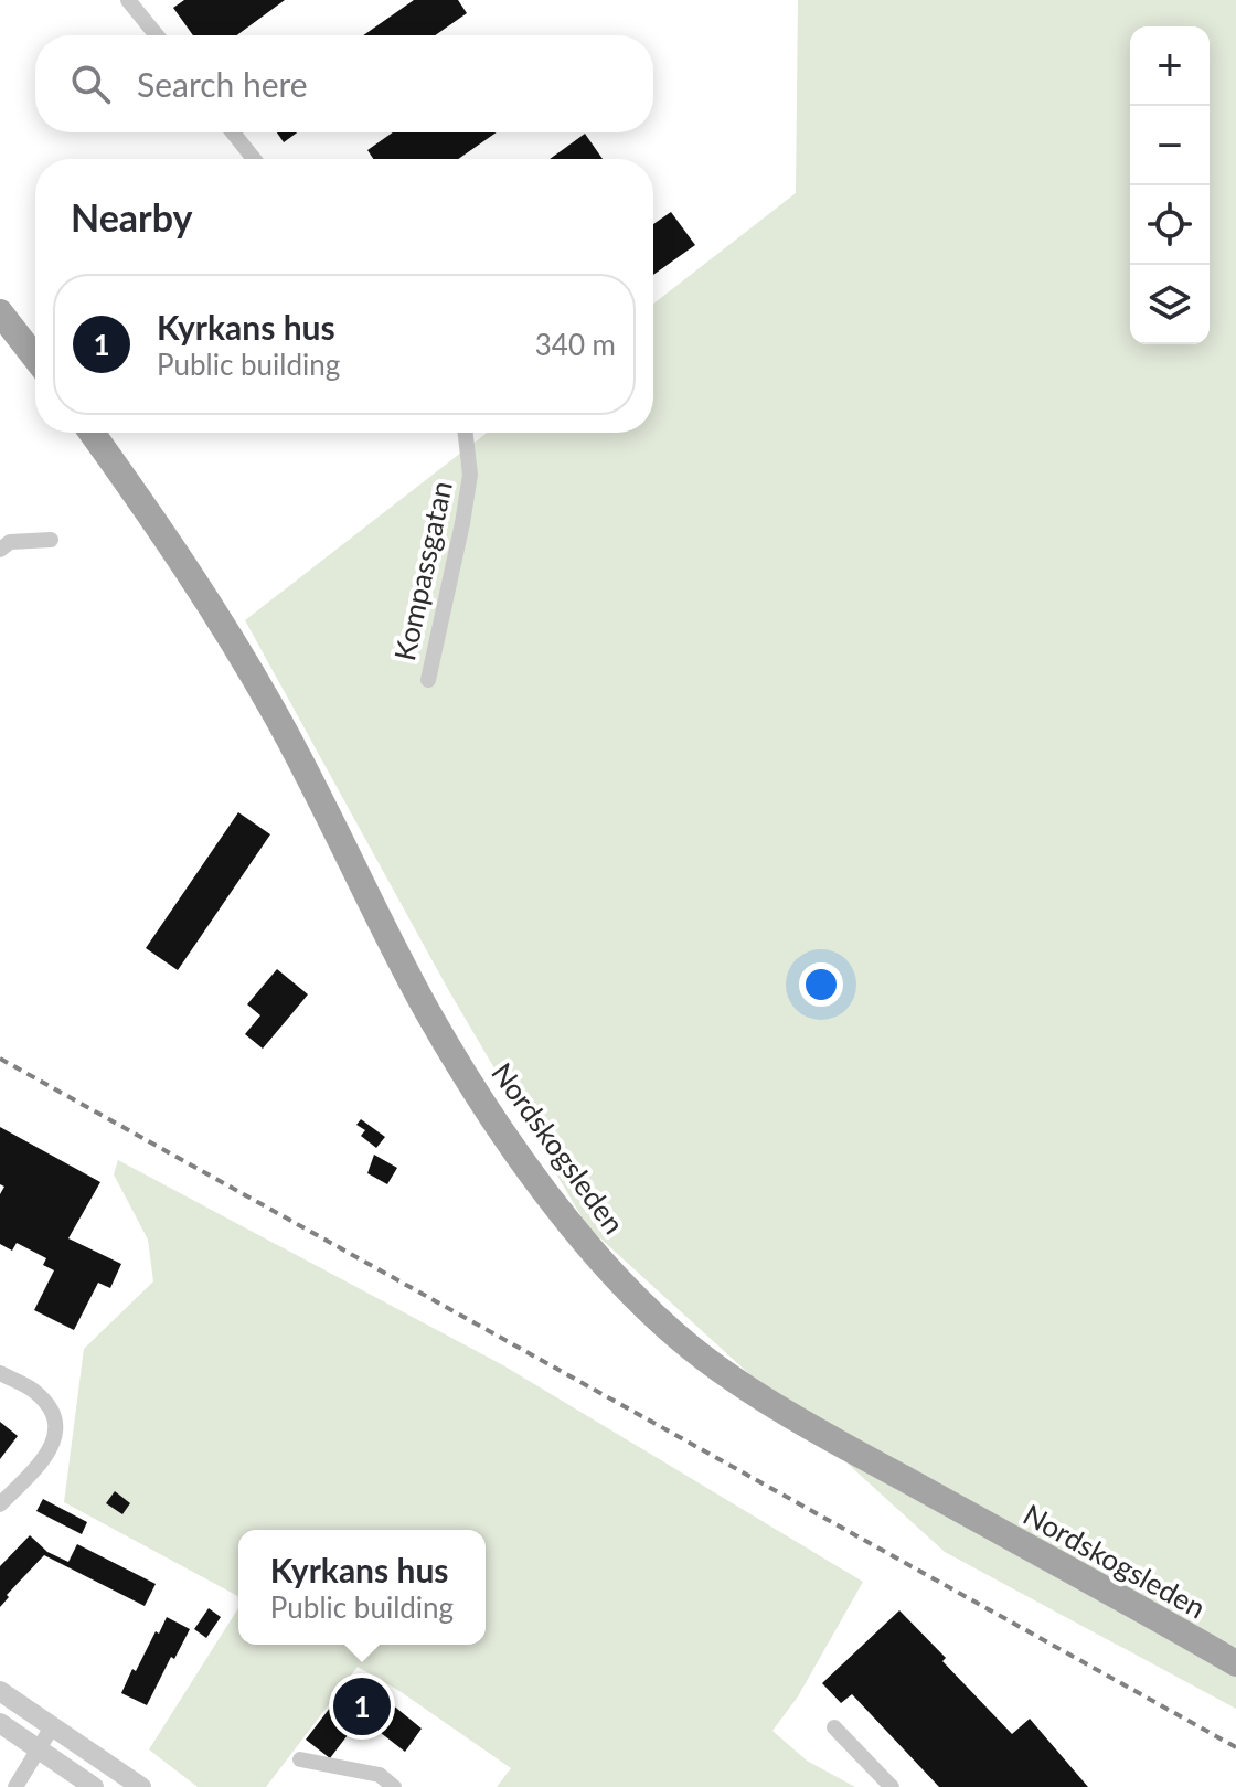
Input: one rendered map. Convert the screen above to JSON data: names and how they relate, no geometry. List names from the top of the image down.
{
  "streets": {
    "main road": ["Nordskogsleden"],
    "street": ["Kompassgatan"]
  },
  "page": {
    "map_buttons": ["+", "−"],
    "search": "Search here",
    "heading": "Nearby",
    "list": [
      {
        "mark": "1",
        "name": "Kyrkans hus",
        "note": "Public building",
        "value": "340 m"
      }
    ],
    "popup": ["Kyrkans hus", "Public building"],
    "pins": "1"
  }
}
